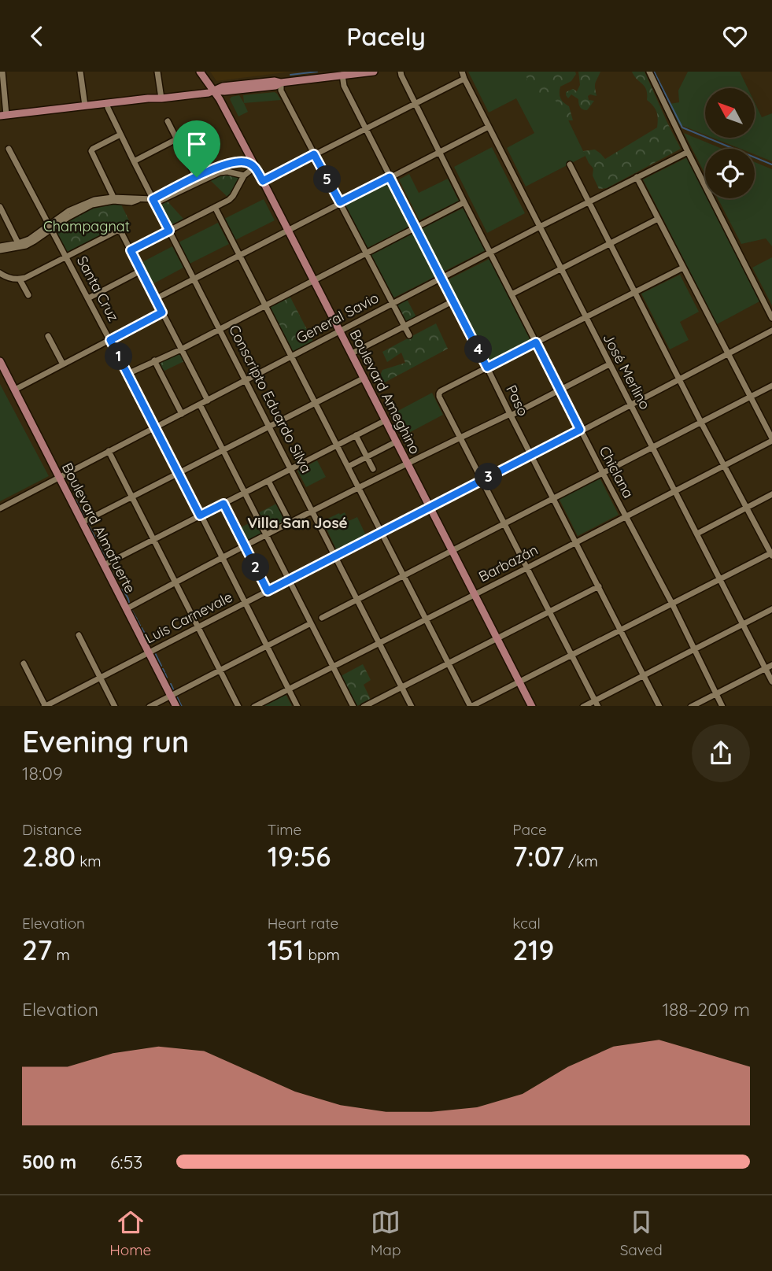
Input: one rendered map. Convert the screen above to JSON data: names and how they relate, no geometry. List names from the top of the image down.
{
  "streets": {
    "main road": ["Boulevard Ameghino", "Boulevard Almafuerte"],
    "street": [
      "Santa Cruz",
      "General Savio",
      "José Merlino",
      "Conscripto Eduardo Silva",
      "Paso",
      "Chiclana",
      "Barbazán",
      "Luis Carnevale"
    ]
  },
  "crossings": [
    ["Santa Cruz", "General Savio"],
    ["Santa Cruz", "Barbazán"],
    ["Santa Cruz", "Luis Carnevale"],
    ["General Savio", "José Merlino"],
    ["General Savio", "Boulevard Ameghino"],
    ["General Savio", "Conscripto Eduardo Silva"],
    ["General Savio", "Paso"],
    ["General Savio", "Chiclana"],
    ["General Savio", "Boulevard Almafuerte"],
    ["José Merlino", "Barbazán"],
    ["José Merlino", "Luis Carnevale"],
    ["Boulevard Ameghino", "Barbazán"],
    ["Boulevard Ameghino", "Luis Carnevale"],
    ["Conscripto Eduardo Silva", "Barbazán"],
    ["Conscripto Eduardo Silva", "Luis Carnevale"],
    ["Paso", "Barbazán"],
    ["Paso", "Luis Carnevale"],
    ["Chiclana", "Barbazán"],
    ["Chiclana", "Luis Carnevale"],
    ["Boulevard Almafuerte", "Luis Carnevale"]
  ],
  "districts": ["Villa San José"],
  "parks": ["Champagnat"],
  "north": "top left",
  "page": {
    "header": "Pacely",
    "pins": [
      "5",
      "4",
      "1",
      "3",
      "2"
    ],
    "heading": ["Evening run", "18:09"],
    "stats": [
      ["Distance", "2.80 km"],
      ["Time", "19:56"],
      ["Pace", "7:07 /km"],
      ["Elevation", "27 m"],
      ["Heart rate", "151 bpm"],
      ["kcal", "219"]
    ],
    "chart": ["Elevation", "188–209 m"],
    "list": [
      {
        "name": "500 m",
        "note": "6:53"
      }
    ],
    "tabs": ["Home", "Map", "Saved"]
  }
}
